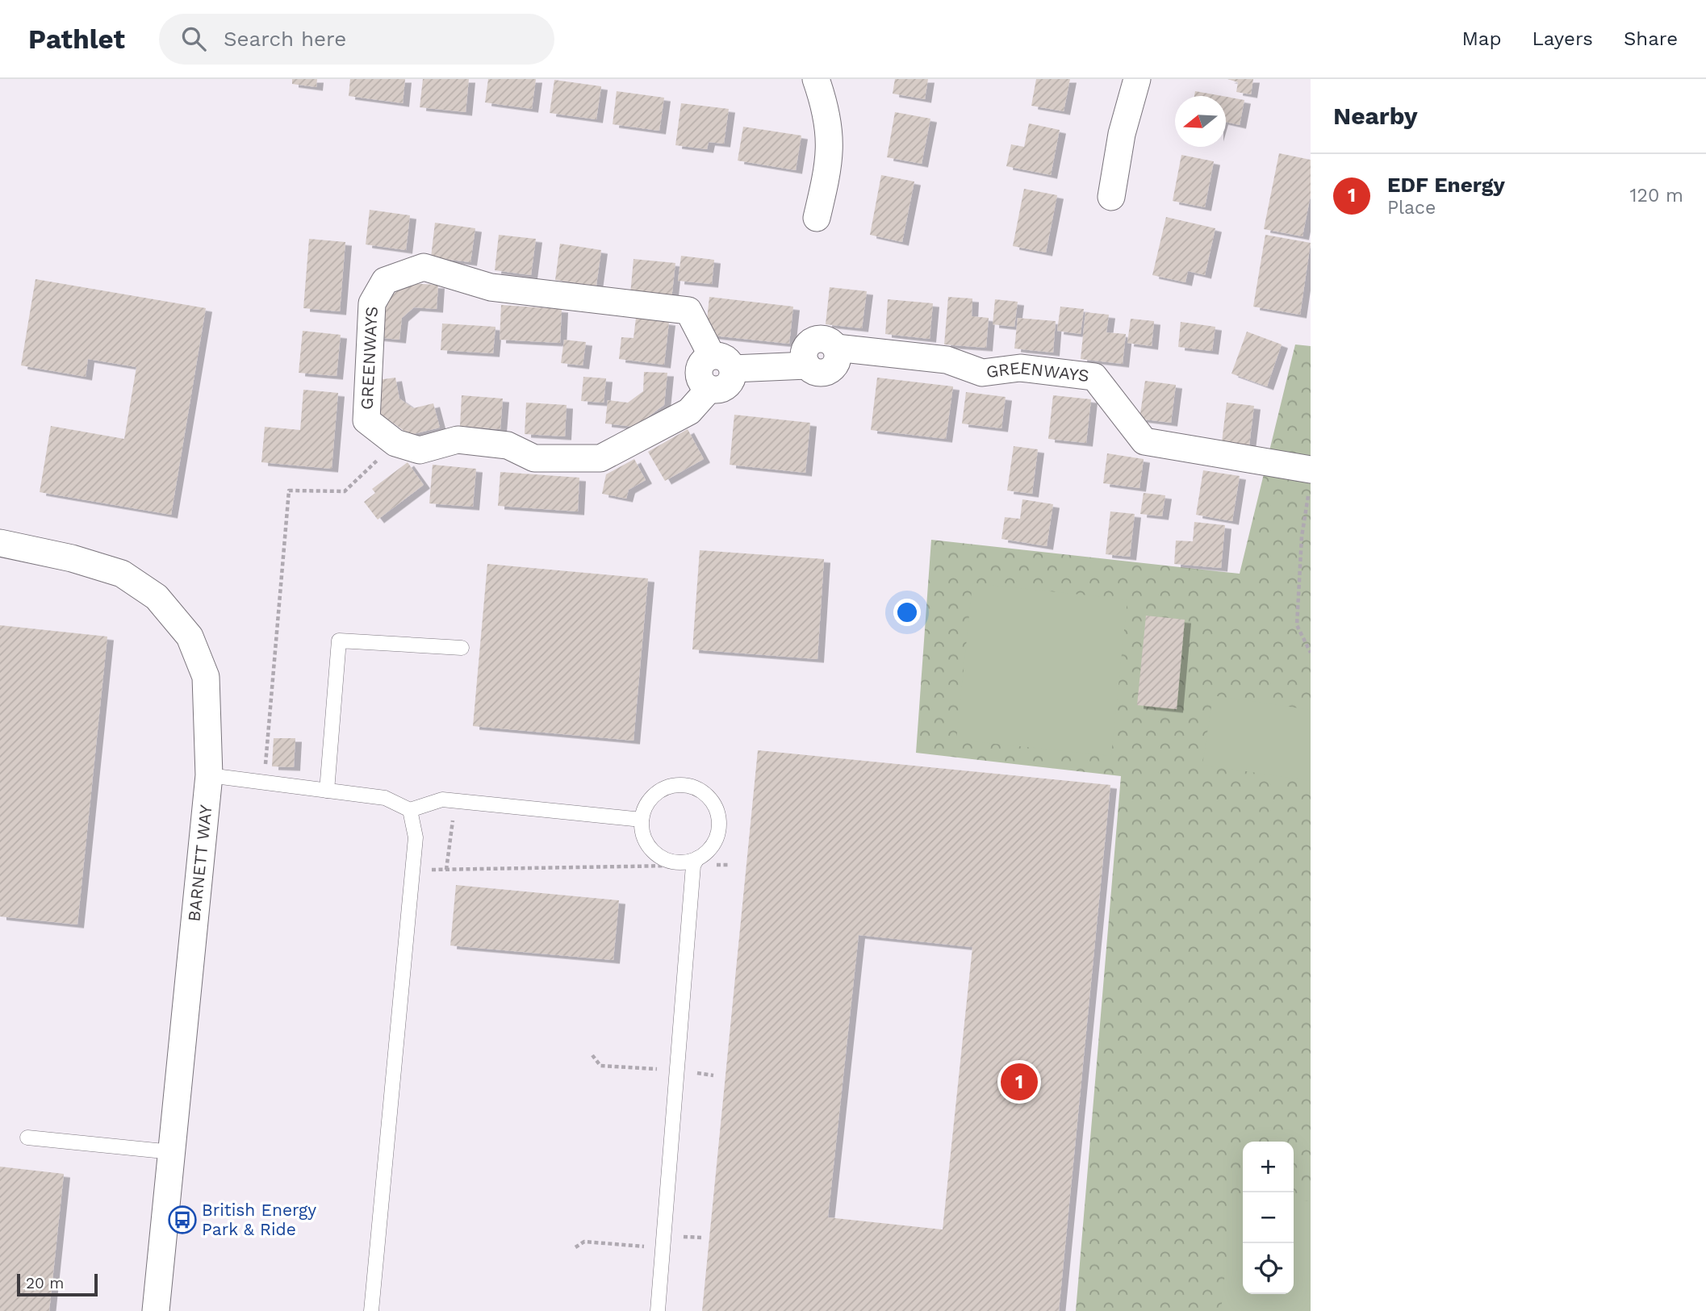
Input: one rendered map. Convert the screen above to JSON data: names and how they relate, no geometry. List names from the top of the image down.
{
  "streets": {
    "street": ["GREENWAYS", "BARNETT WAY"]
  },
  "places": {
    "bus stop": ["British Energy Park & Ride"]
  },
  "scale_bar": "20 m",
  "north": "left",
  "page": {
    "header": "Pathlet",
    "search": "Search here",
    "nav": ["Map", "Layers", "Share"],
    "heading": "Nearby",
    "list": [
      {
        "mark": "1",
        "name": "EDF Energy",
        "note": "Place",
        "value": "120 m"
      }
    ],
    "pins": "1",
    "map_buttons": ["+", "−"],
    "scale": "20 m"
  }
}
